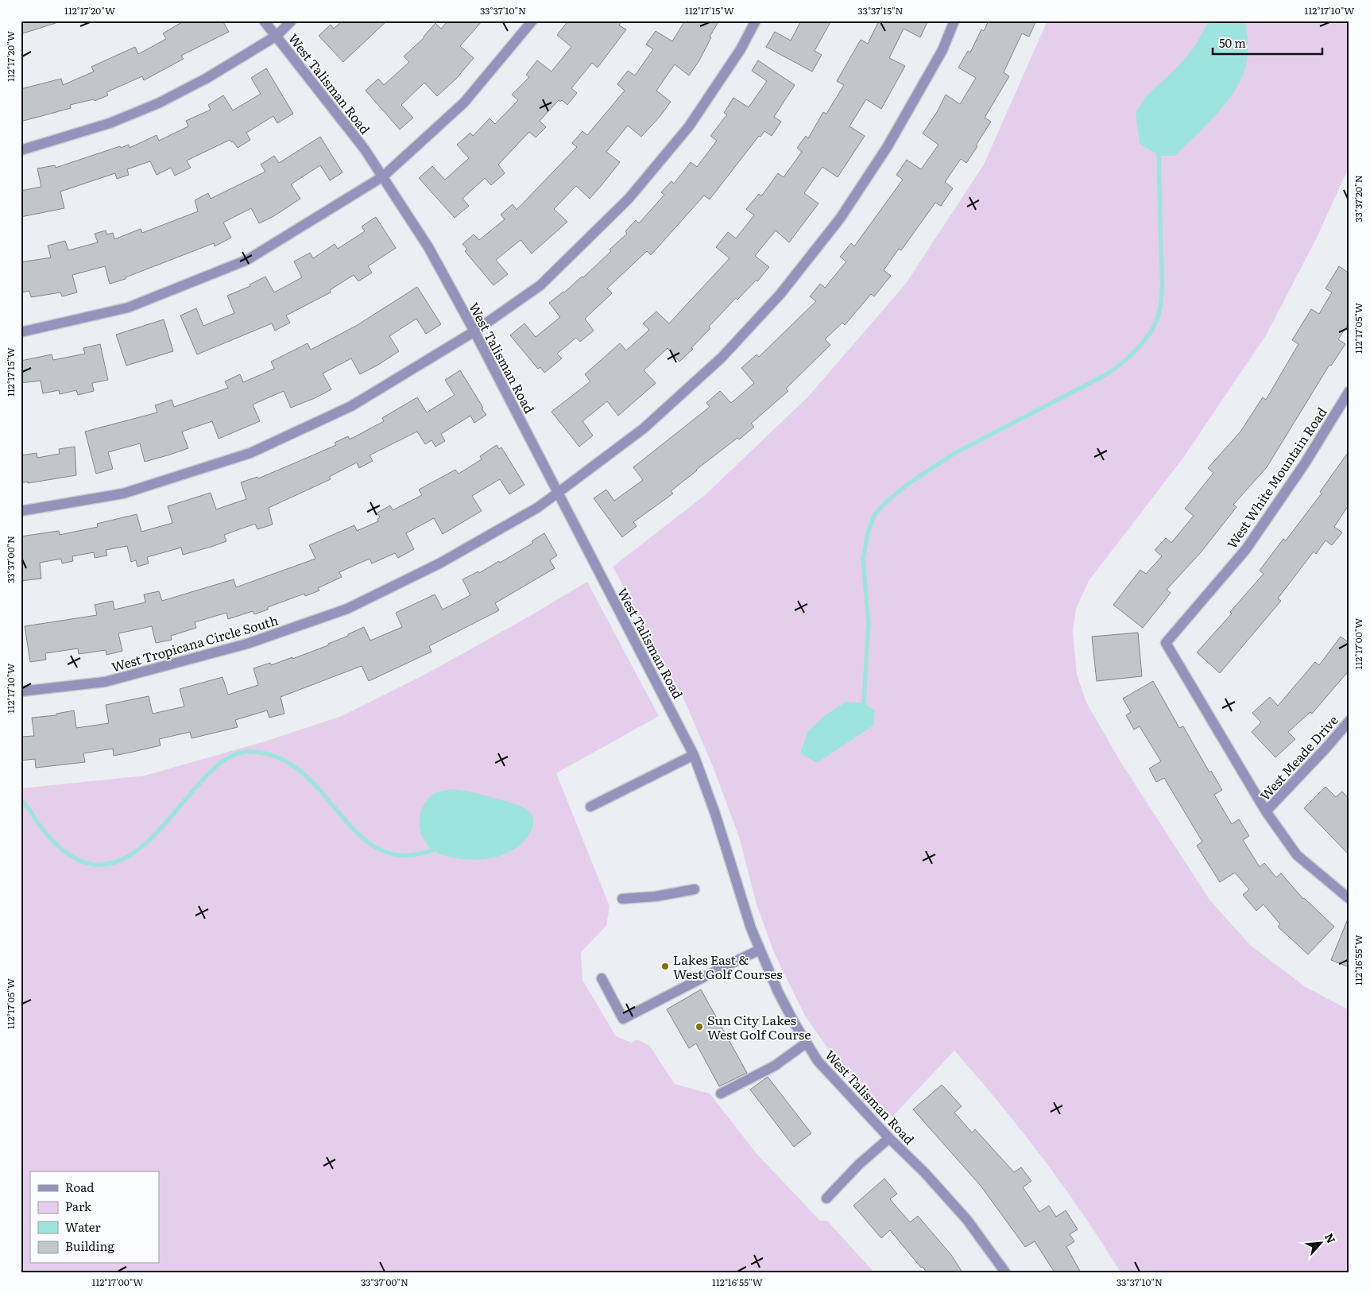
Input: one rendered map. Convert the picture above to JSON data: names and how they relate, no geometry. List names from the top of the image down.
{
  "streets": {
    "street": [
      "West Talisman Road",
      "West White Mountain Road",
      "West Tropicana Circle South",
      "West Meade Drive"
    ]
  },
  "crossings": [
    ["West Talisman Road", "West Tropicana Circle South"],
    ["West White Mountain Road", "West Meade Drive"]
  ],
  "places": ["Lakes East & West Golf Courses", "Sun City Lakes West Golf Course"],
  "legend": [
    "Road",
    "Park",
    "Water",
    "Building"
  ],
  "scale_bar": "50 m",
  "north": "top right",
  "coordinates": [
    "112°17'20\"W",
    "33°37'10\"N",
    "112°17'15\"W",
    "33°37'15\"N",
    "112°17'10\"W",
    "33°37'20\"N",
    "112°17'05\"W",
    "33°37'00\"N",
    "112°17'00\"W",
    "112°16'55\"W"
  ]
}
